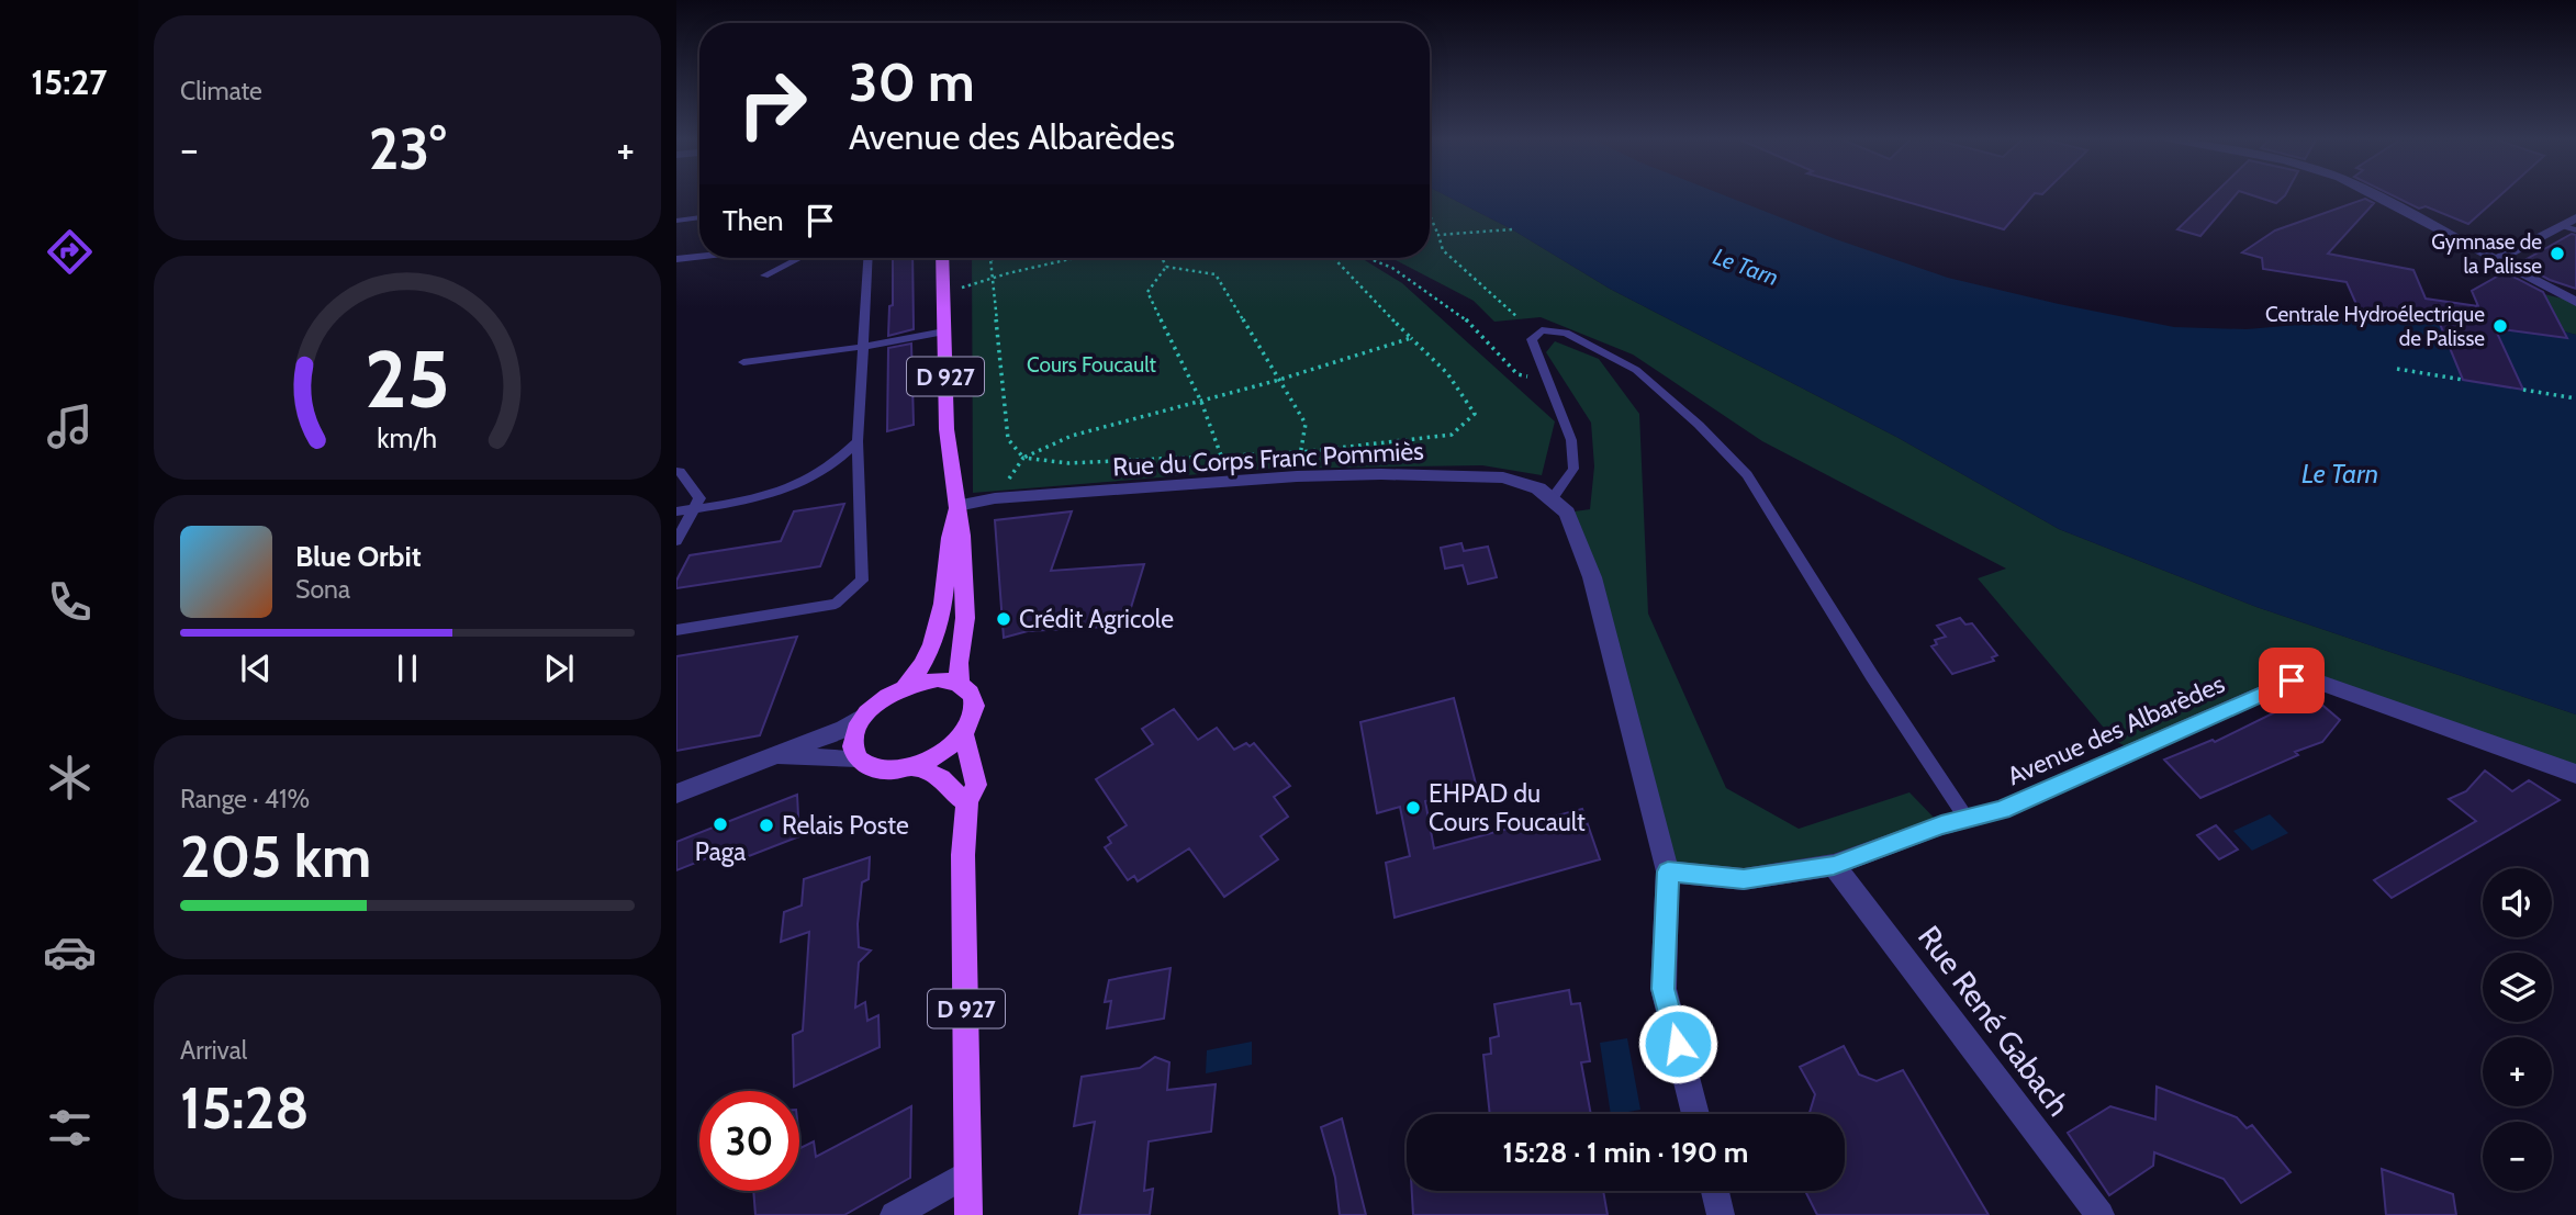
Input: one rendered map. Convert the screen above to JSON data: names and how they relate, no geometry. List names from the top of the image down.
{
  "streets": {
    "main road": ["D 927"],
    "street": ["Rue du Corps Franc Pommiès", "Avenue des Albarèdes", "Rue René Gabach"]
  },
  "crossings": [
    ["D 927", "Rue du Corps Franc Pommiès"],
    ["Rue du Corps Franc Pommiès", "Avenue des Albarèdes"],
    ["Avenue des Albarèdes", "Rue René Gabach"]
  ],
  "water": ["Le Tarn"],
  "parks": ["Cours Foucault"],
  "places": [
    "Gymnase de la Palisse",
    "Centrale Hydroélectrique de Palisse",
    "Crédit Agricole",
    "EHPAD du Cours Foucault",
    "Paga",
    "Relais Poste"
  ],
  "page": {
    "tabs": "15:27",
    "tile": [
      "Climate",
      ["Range · 41%", "205 km"],
      ["Arrival", "15:28"]
    ],
    "turn": ["30 m", "Avenue des Albarèdes"],
    "heat": ["−", "23°", "+"],
    "then": "Then",
    "song": ["Blue Orbit", "Sona"],
    "map_buttons": ["+", "−"],
    "limit": "30",
    "trip": "15:28 · 1 min · 190 m",
    "gauge": ["25", "km/h"]
  }
}
